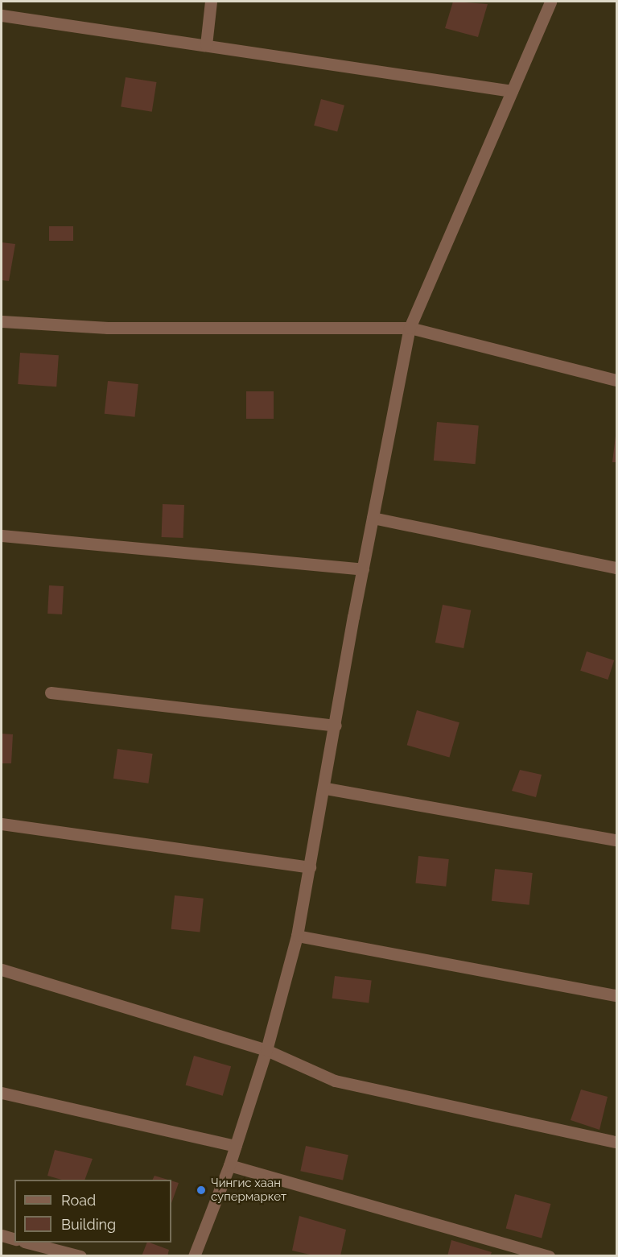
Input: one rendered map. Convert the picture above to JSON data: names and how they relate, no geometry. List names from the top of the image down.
{
  "places": ["Чингис хаан супермаркет"],
  "legend": ["Road", "Building"]
}
